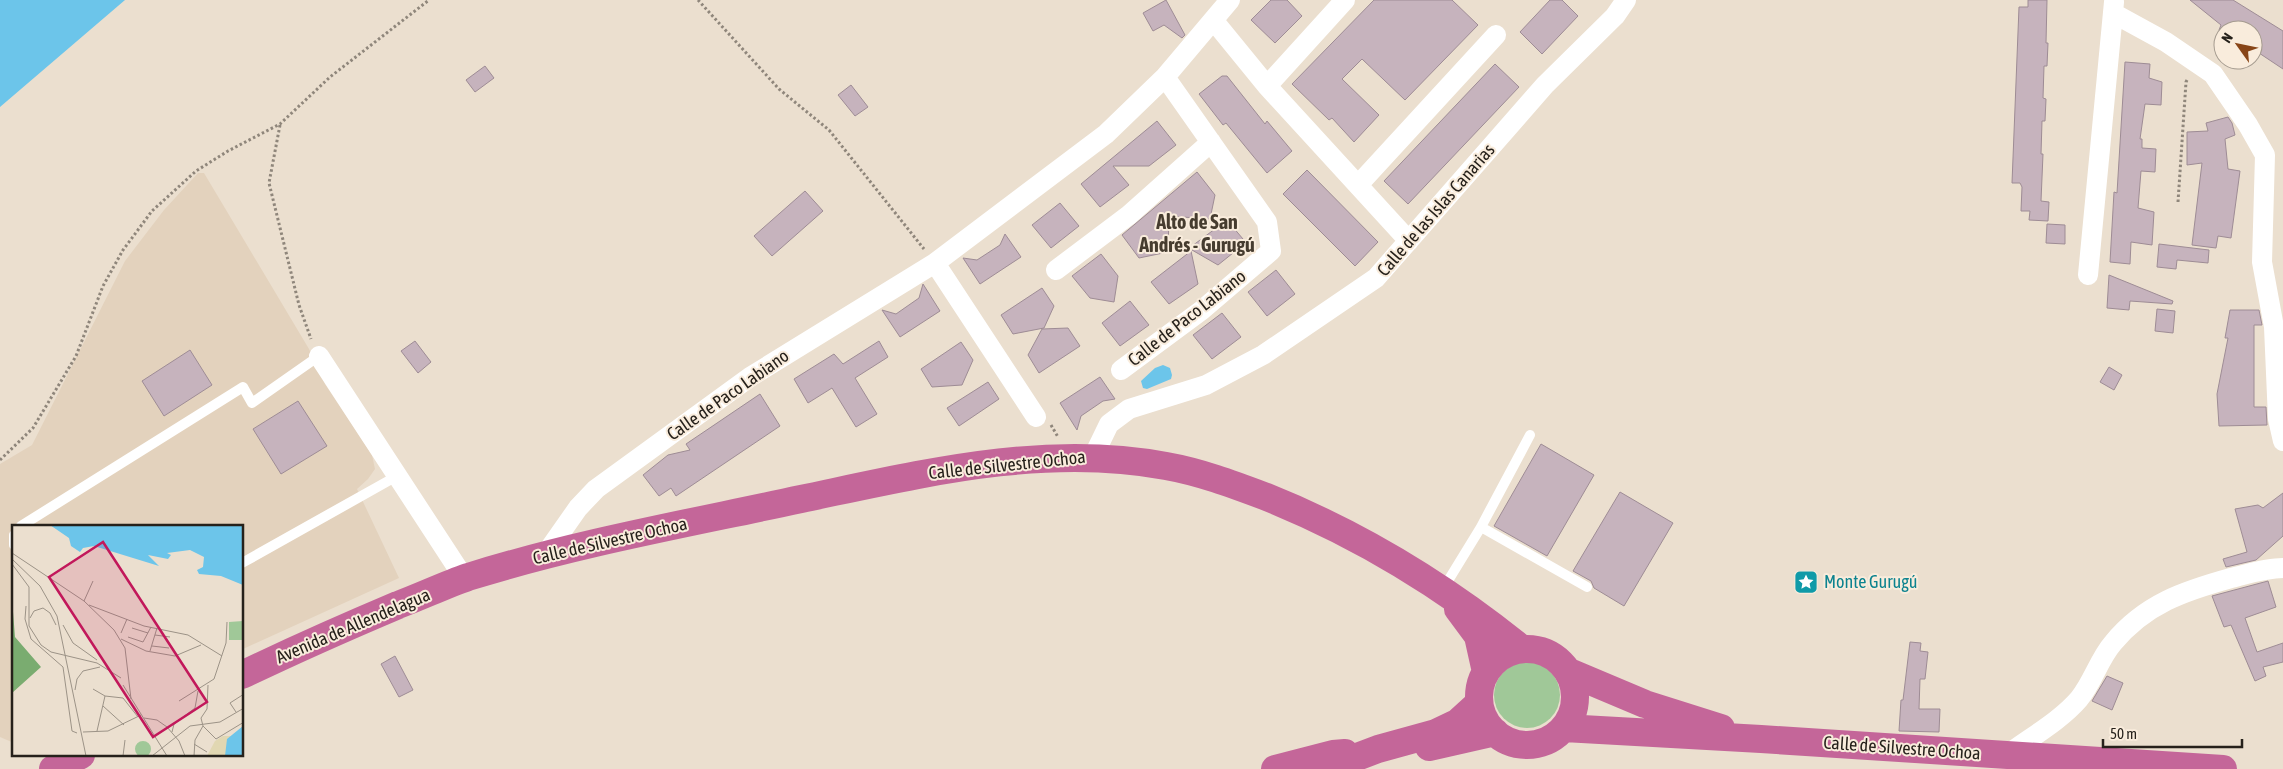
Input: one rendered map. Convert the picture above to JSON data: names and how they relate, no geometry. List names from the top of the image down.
{
  "streets": {
    "highway": ["Calle de Silvestre Ochoa", "Avenida de Allendelagua"],
    "street": ["Calle de las Islas Canarias", "Calle de Paco Labiano"]
  },
  "crossings": [
    ["Calle de las Islas Canarias", "Calle de Silvestre Ochoa"],
    ["Calle de Paco Labiano", "Calle de Silvestre Ochoa"],
    ["Calle de Silvestre Ochoa", "Avenida de Allendelagua"]
  ],
  "districts": ["Alto de San Andrés - Gurugú"],
  "places": {
    "place": ["Monte Gurugú"]
  },
  "scale_bar": "50 m",
  "north": "top left"
}
